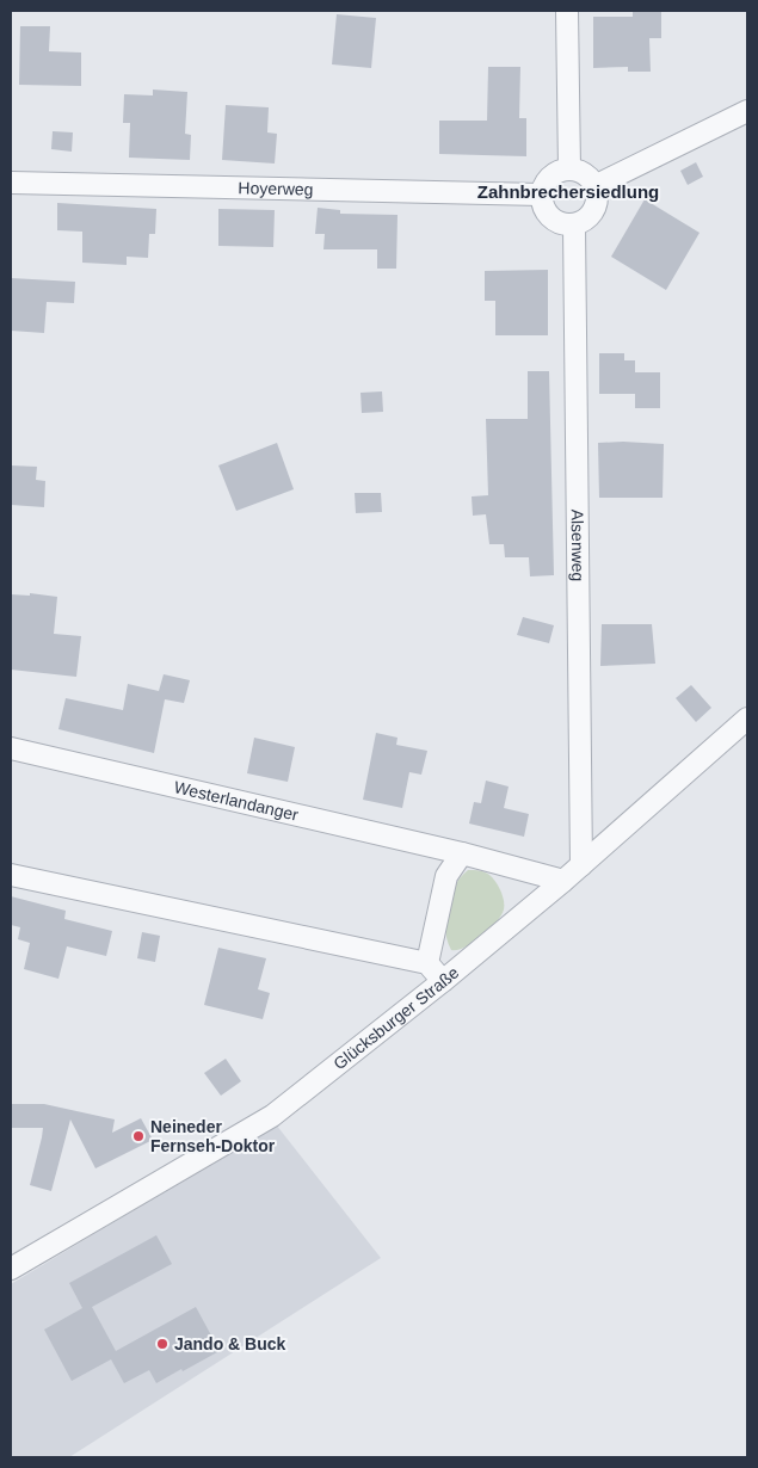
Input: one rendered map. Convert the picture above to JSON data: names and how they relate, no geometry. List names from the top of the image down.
{
  "streets": {
    "street": [
      "Hoyerweg",
      "Alsenweg",
      "Westerlandanger",
      "Glücksburger Straße"
    ]
  },
  "crossings": [
    ["Hoyerweg", "Alsenweg"],
    ["Alsenweg", "Glücksburger Straße"],
    ["Westerlandanger", "Glücksburger Straße"]
  ],
  "districts": ["Zahnbrechersiedlung"],
  "places": ["Neineder Fernseh-Doktor", "Jando & Buck"]
}
